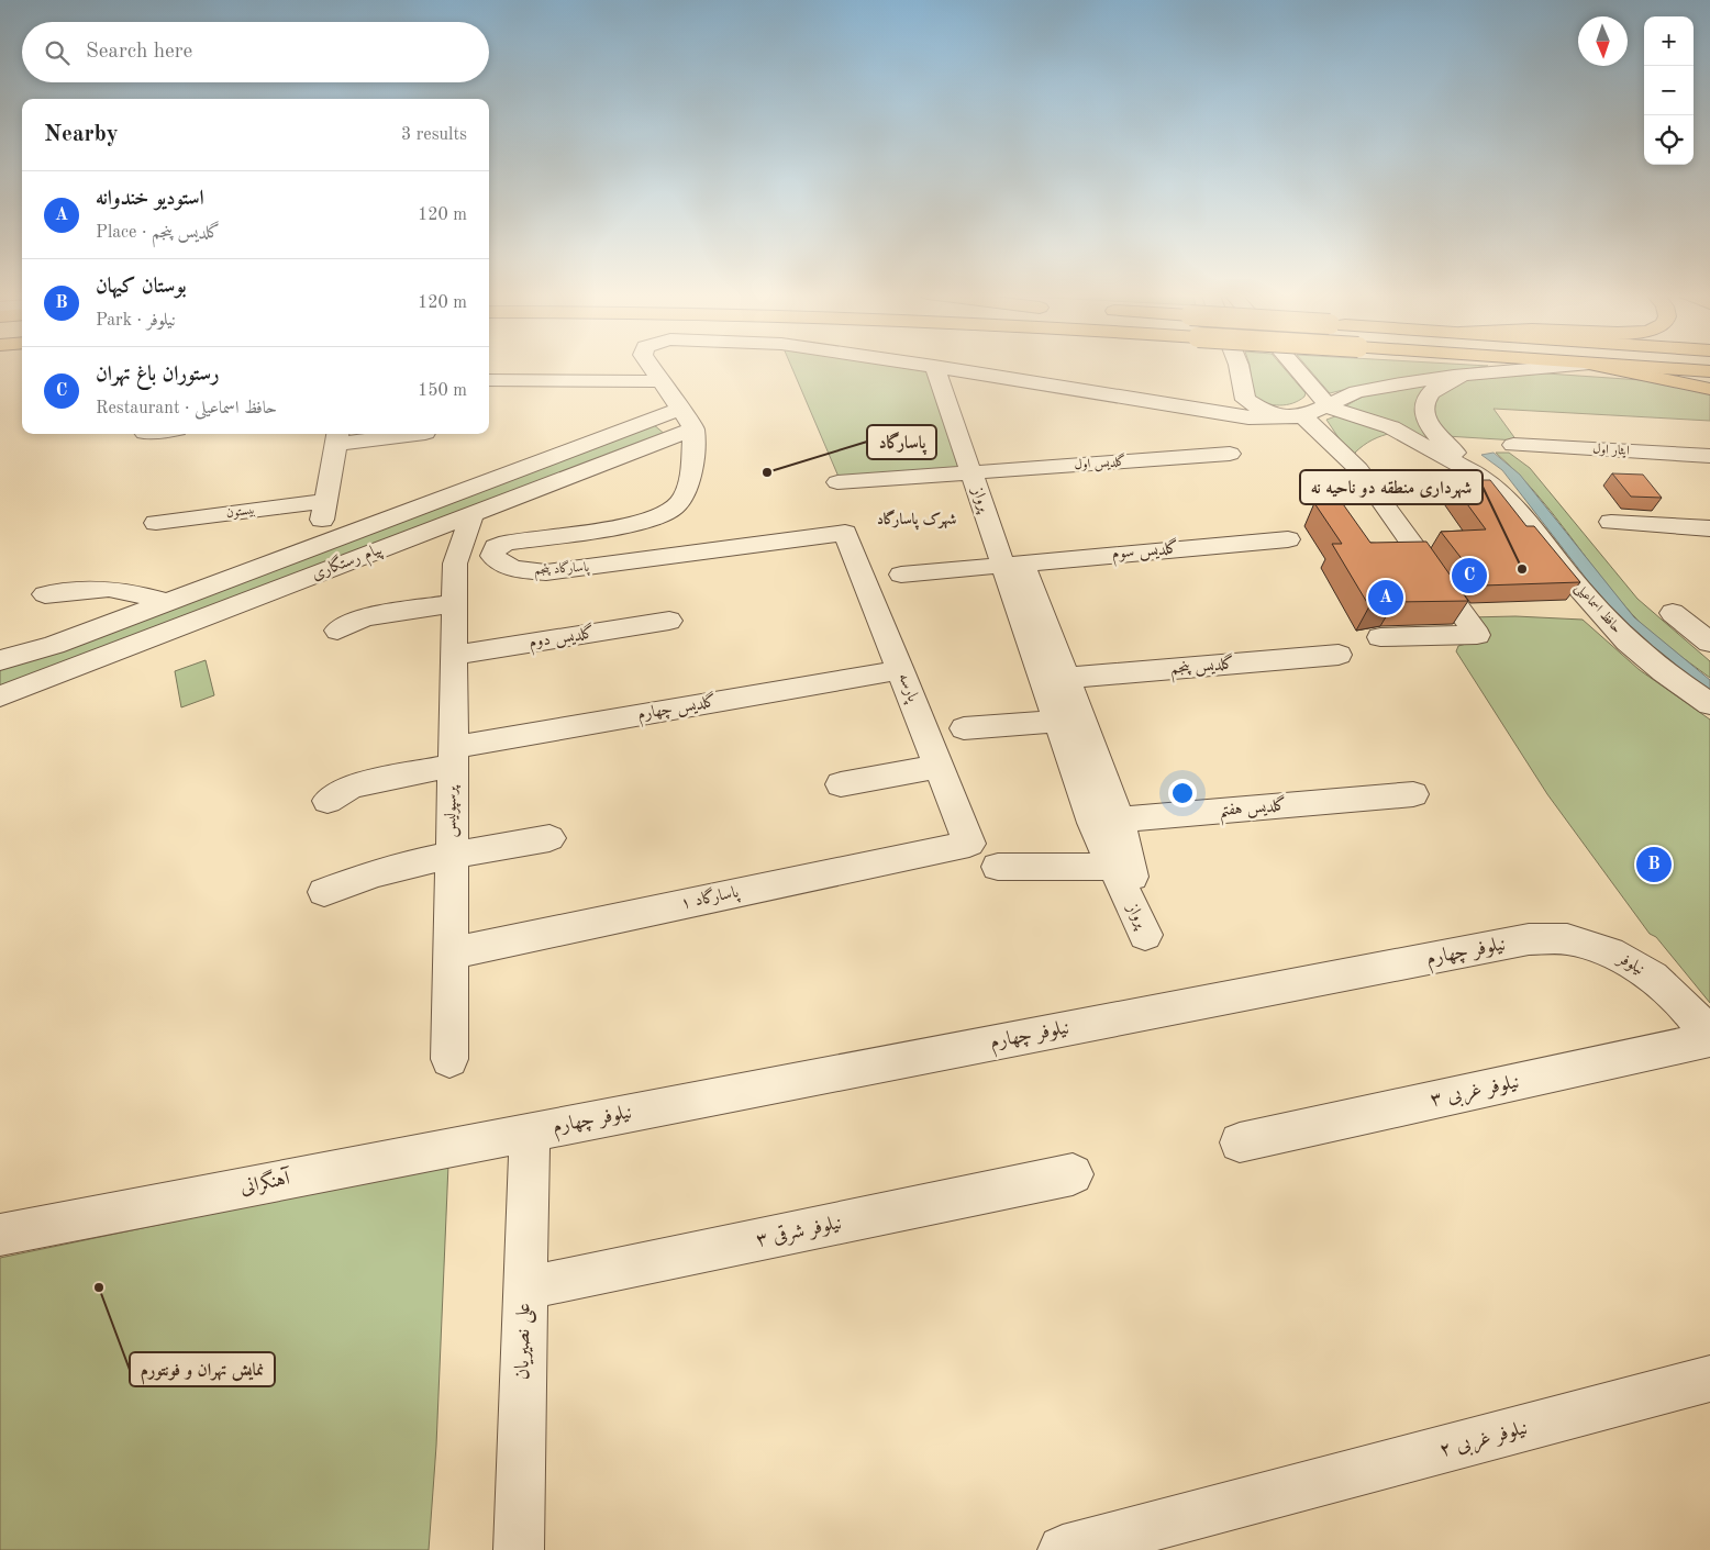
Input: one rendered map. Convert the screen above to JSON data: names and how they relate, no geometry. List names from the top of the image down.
{
  "streets": {
    "street": [
      "ایثار اول",
      "گلدیس اول",
      "پرواز",
      "بیستون",
      "گلدیس سوم",
      "پیام رستگاری",
      "پاسارگاد پنجم",
      "حافظ اسماعیلی",
      "گلدیس دوم",
      "گلدیس پنجم",
      "پارسه",
      "گلدیس چهارم",
      "گلدیس هفتم",
      "پرسپولیس",
      "پاسارگاد ۱",
      "نیلوفر چهارم",
      "نیلوفر",
      "نیلوفر غربی ۳",
      "آهنگرانی",
      "نیلوفر شرقی ۳",
      "علی نصیریان",
      "نیلوفر غربی ۲"
    ]
  },
  "crossings": [
    ["گلدیس اول", "پرواز"],
    ["پرواز", "گلدیس سوم"],
    ["پرواز", "گلدیس پنجم"],
    ["پرواز", "گلدیس هفتم"],
    ["پیام رستگاری", "پاسارگاد پنجم"],
    ["پیام رستگاری", "پرسپولیس"],
    ["پاسارگاد پنجم", "پارسه"],
    ["گلدیس دوم", "پرسپولیس"],
    ["پارسه", "گلدیس چهارم"],
    ["پارسه", "پاسارگاد ۱"],
    ["گلدیس چهارم", "پرسپولیس"],
    ["پرسپولیس", "پاسارگاد ۱"],
    ["نیلوفر چهارم", "نیلوفر"],
    ["نیلوفر چهارم", "آهنگرانی"],
    ["نیلوفر چهارم", "علی نصیریان"],
    ["نیلوفر", "نیلوفر غربی ۳"],
    ["آهنگرانی", "علی نصیریان"],
    ["نیلوفر شرقی ۳", "علی نصیریان"]
  ],
  "districts": ["شهرک پاسارگاد"],
  "places": ["پاسارگاد", "شهرداری منطقه دو ناحیه نه", "نمایش تهران و فونتورم"],
  "north": "bottom",
  "page": {
    "map_buttons": ["+", "−"],
    "search": "Search here",
    "heading": ["Nearby", "3 results"],
    "list": [
      {
        "mark": "A",
        "name": "استودیو خندوانه",
        "note": "Place · گلدیس پنجم",
        "value": "120 m"
      },
      {
        "mark": "B",
        "name": "بوستان کیهان",
        "note": "Park · نیلوفر",
        "value": "120 m"
      },
      {
        "mark": "C",
        "name": "رستوران باغ تهران",
        "note": "Restaurant · حافظ اسماعیلی",
        "value": "150 m"
      }
    ],
    "pins": ["C", "A", "B"]
  }
}
